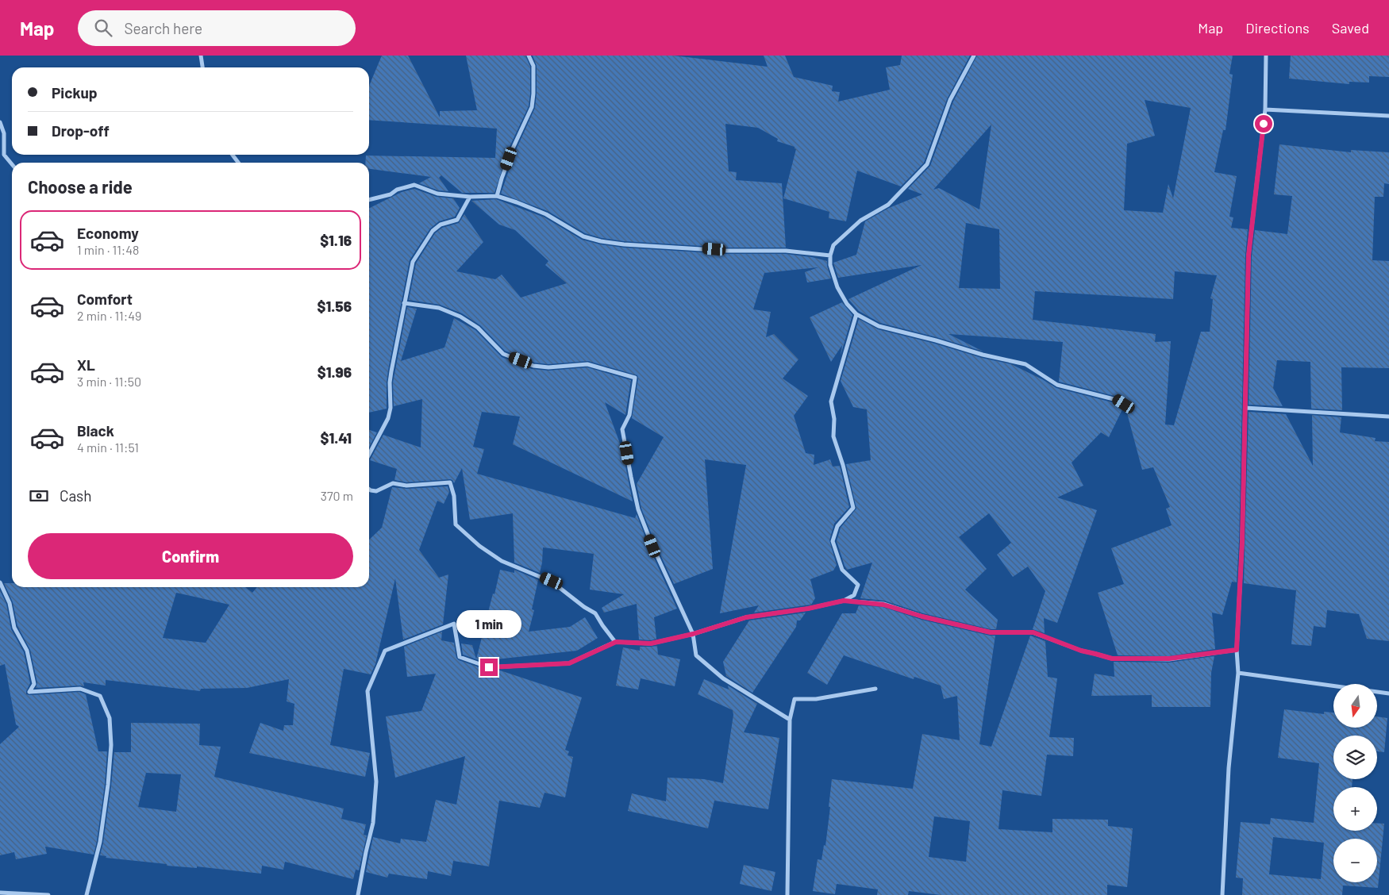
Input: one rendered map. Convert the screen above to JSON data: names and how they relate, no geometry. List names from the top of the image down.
{
  "north": "bottom",
  "page": {
    "header": "Map",
    "search": "Search here",
    "nav": ["Map", "Directions", "Saved"],
    "banner": ["Pickup", "Drop-off"],
    "heading": "Choose a ride",
    "list": [
      {
        "name": "Economy",
        "note": "1 min · 11:48",
        "value": "$1.16"
      },
      {
        "name": "Comfort",
        "note": "2 min · 11:49",
        "value": "$1.56"
      },
      {
        "name": "XL",
        "note": "3 min · 11:50",
        "value": "$1.96"
      },
      {
        "name": "Black",
        "note": "4 min · 11:51",
        "value": "$1.41"
      }
    ],
    "pay": ["Cash", "370 m"],
    "buttons": "Confirm",
    "bubble": "1 min",
    "map_buttons": ["+", "−"]
  }
}
